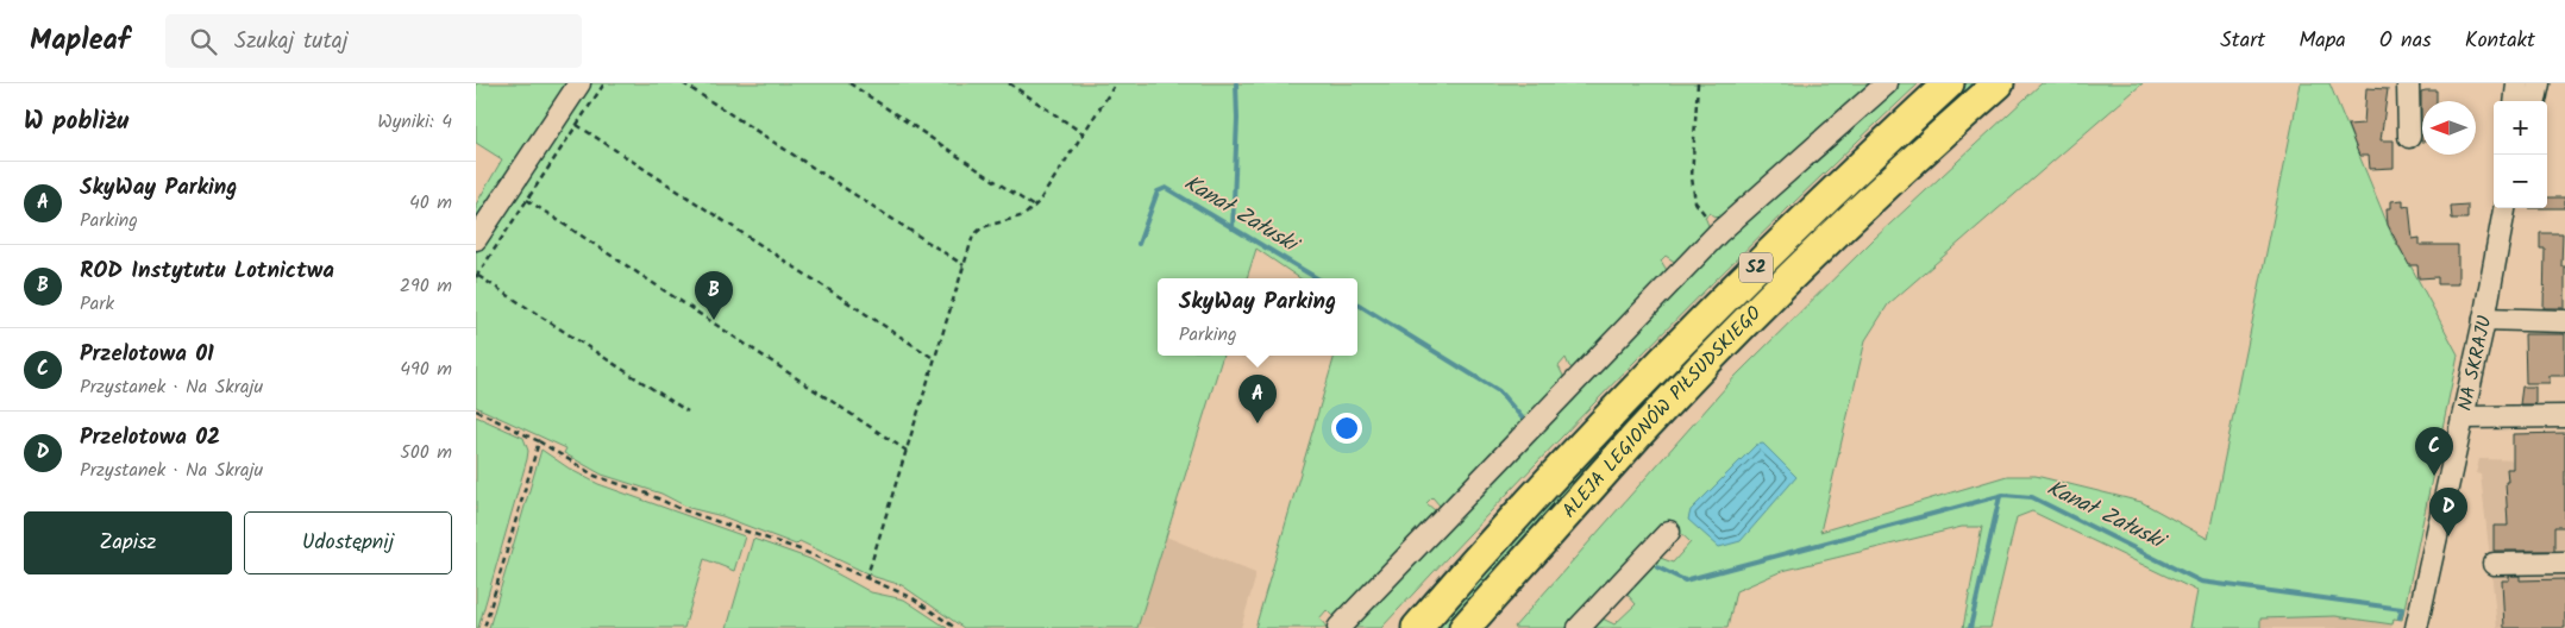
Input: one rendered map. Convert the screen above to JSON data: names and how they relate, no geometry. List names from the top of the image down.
{
  "streets": {
    "highway": ["S2", "ALEJA LEGIONÓW PIŁSUDSKIEGO"],
    "street": ["NA SKRAJU"]
  },
  "water": ["Kanał Załuski"],
  "north": "left",
  "page": {
    "header": "Mapleaf",
    "search": "Szukaj tutaj",
    "nav": [
      "Start",
      "Mapa",
      "O nas",
      "Kontakt"
    ],
    "heading": ["W pobliżu", "Wyniki: 4"],
    "map_buttons": ["+", "−"],
    "list": [
      {
        "mark": "A",
        "name": "SkyWay Parking",
        "note": "Parking",
        "value": "40 m"
      },
      {
        "mark": "B",
        "name": "ROD Instytutu Lotnictwa",
        "note": "Park",
        "value": "290 m"
      },
      {
        "mark": "C",
        "name": "Przelotowa 01",
        "note": "Przystanek · Na Skraju",
        "value": "490 m"
      },
      {
        "mark": "D",
        "name": "Przelotowa 02",
        "note": "Przystanek · Na Skraju",
        "value": "500 m"
      }
    ],
    "pins": [
      "B",
      "A",
      "C",
      "D"
    ],
    "popup": ["SkyWay Parking", "Parking"],
    "buttons": ["Zapisz", "Udostępnij"]
  }
}
